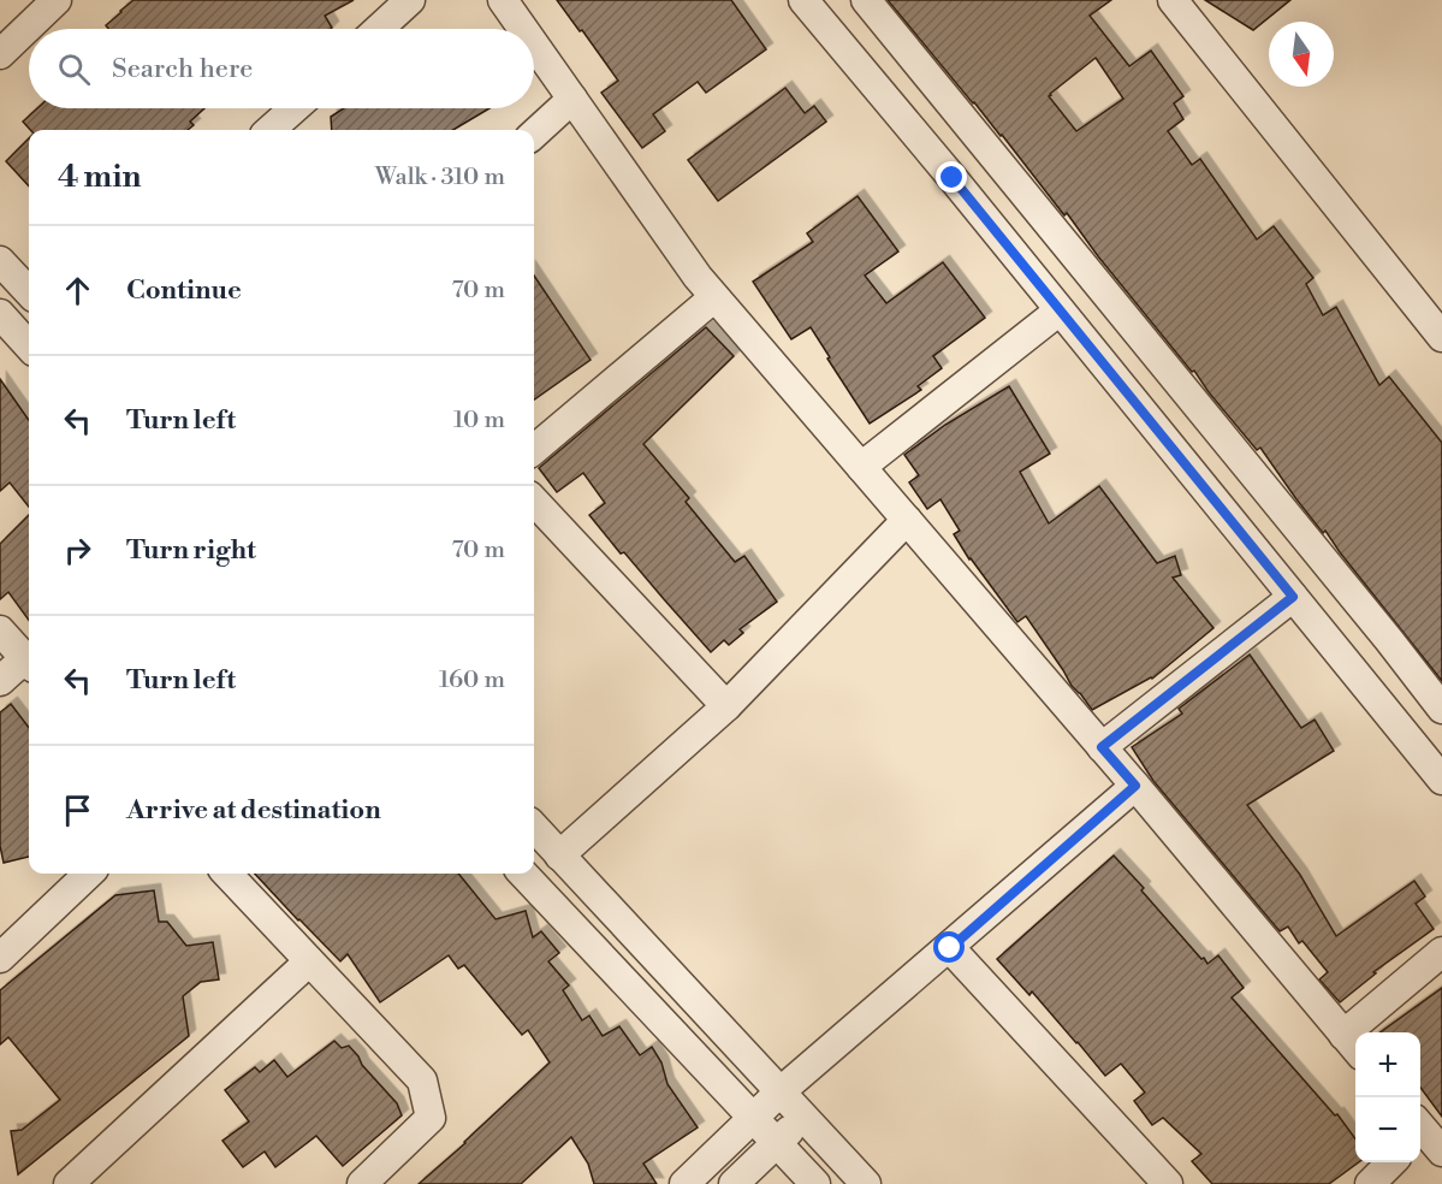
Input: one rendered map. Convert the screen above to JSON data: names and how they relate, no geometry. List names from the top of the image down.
{
  "north": "bottom",
  "page": {
    "search": "Search here",
    "heading": ["4 min", "Walk · 310 m"],
    "list": [
      ["Continue", "70 m"],
      ["Turn left", "10 m"],
      ["Turn right", "70 m"],
      ["Turn left", "160 m"],
      "Arrive at destination"
    ],
    "map_buttons": ["+", "−"]
  }
}
